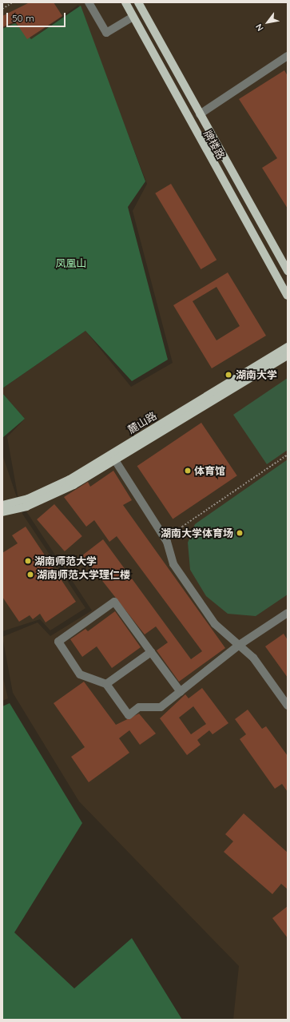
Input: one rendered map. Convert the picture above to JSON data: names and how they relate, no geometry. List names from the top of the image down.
{
  "streets": {
    "main road": ["牌楼路", "麓山路"]
  },
  "parks": ["凤凰山"],
  "places": [
    "湖南大学",
    "体育馆",
    "湖南大学体育场",
    "湖南师范大学",
    "湖南师范大学理仁楼"
  ],
  "scale_bar": "50 m",
  "north": "bottom left"
}
